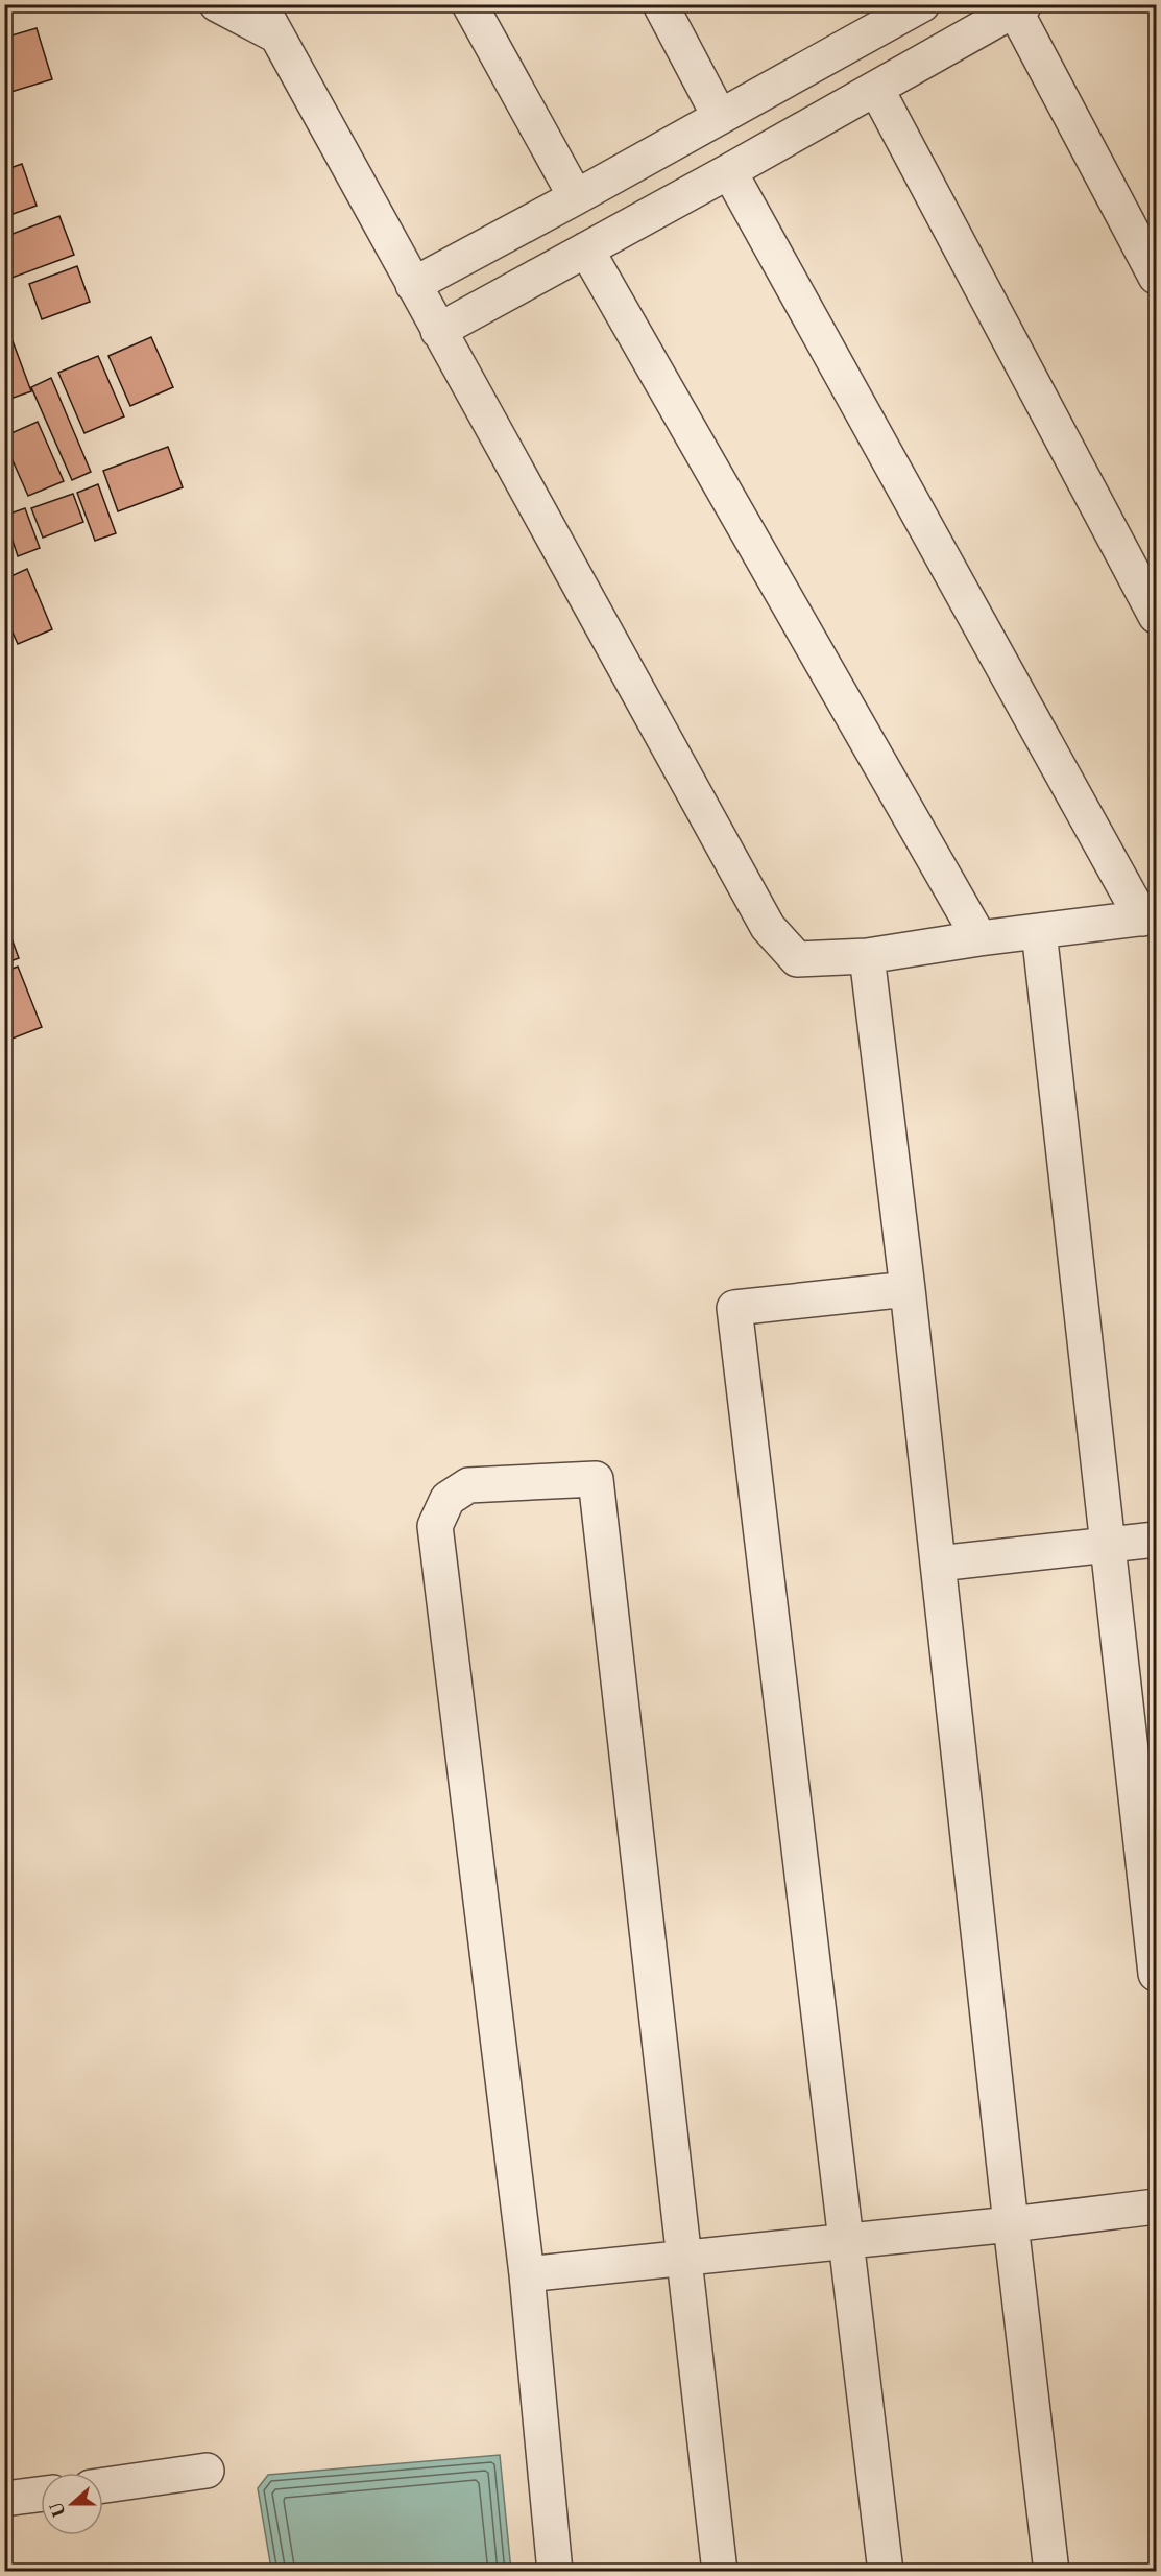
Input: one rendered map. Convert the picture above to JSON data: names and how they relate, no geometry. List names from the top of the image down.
{
  "north": "left"
}
